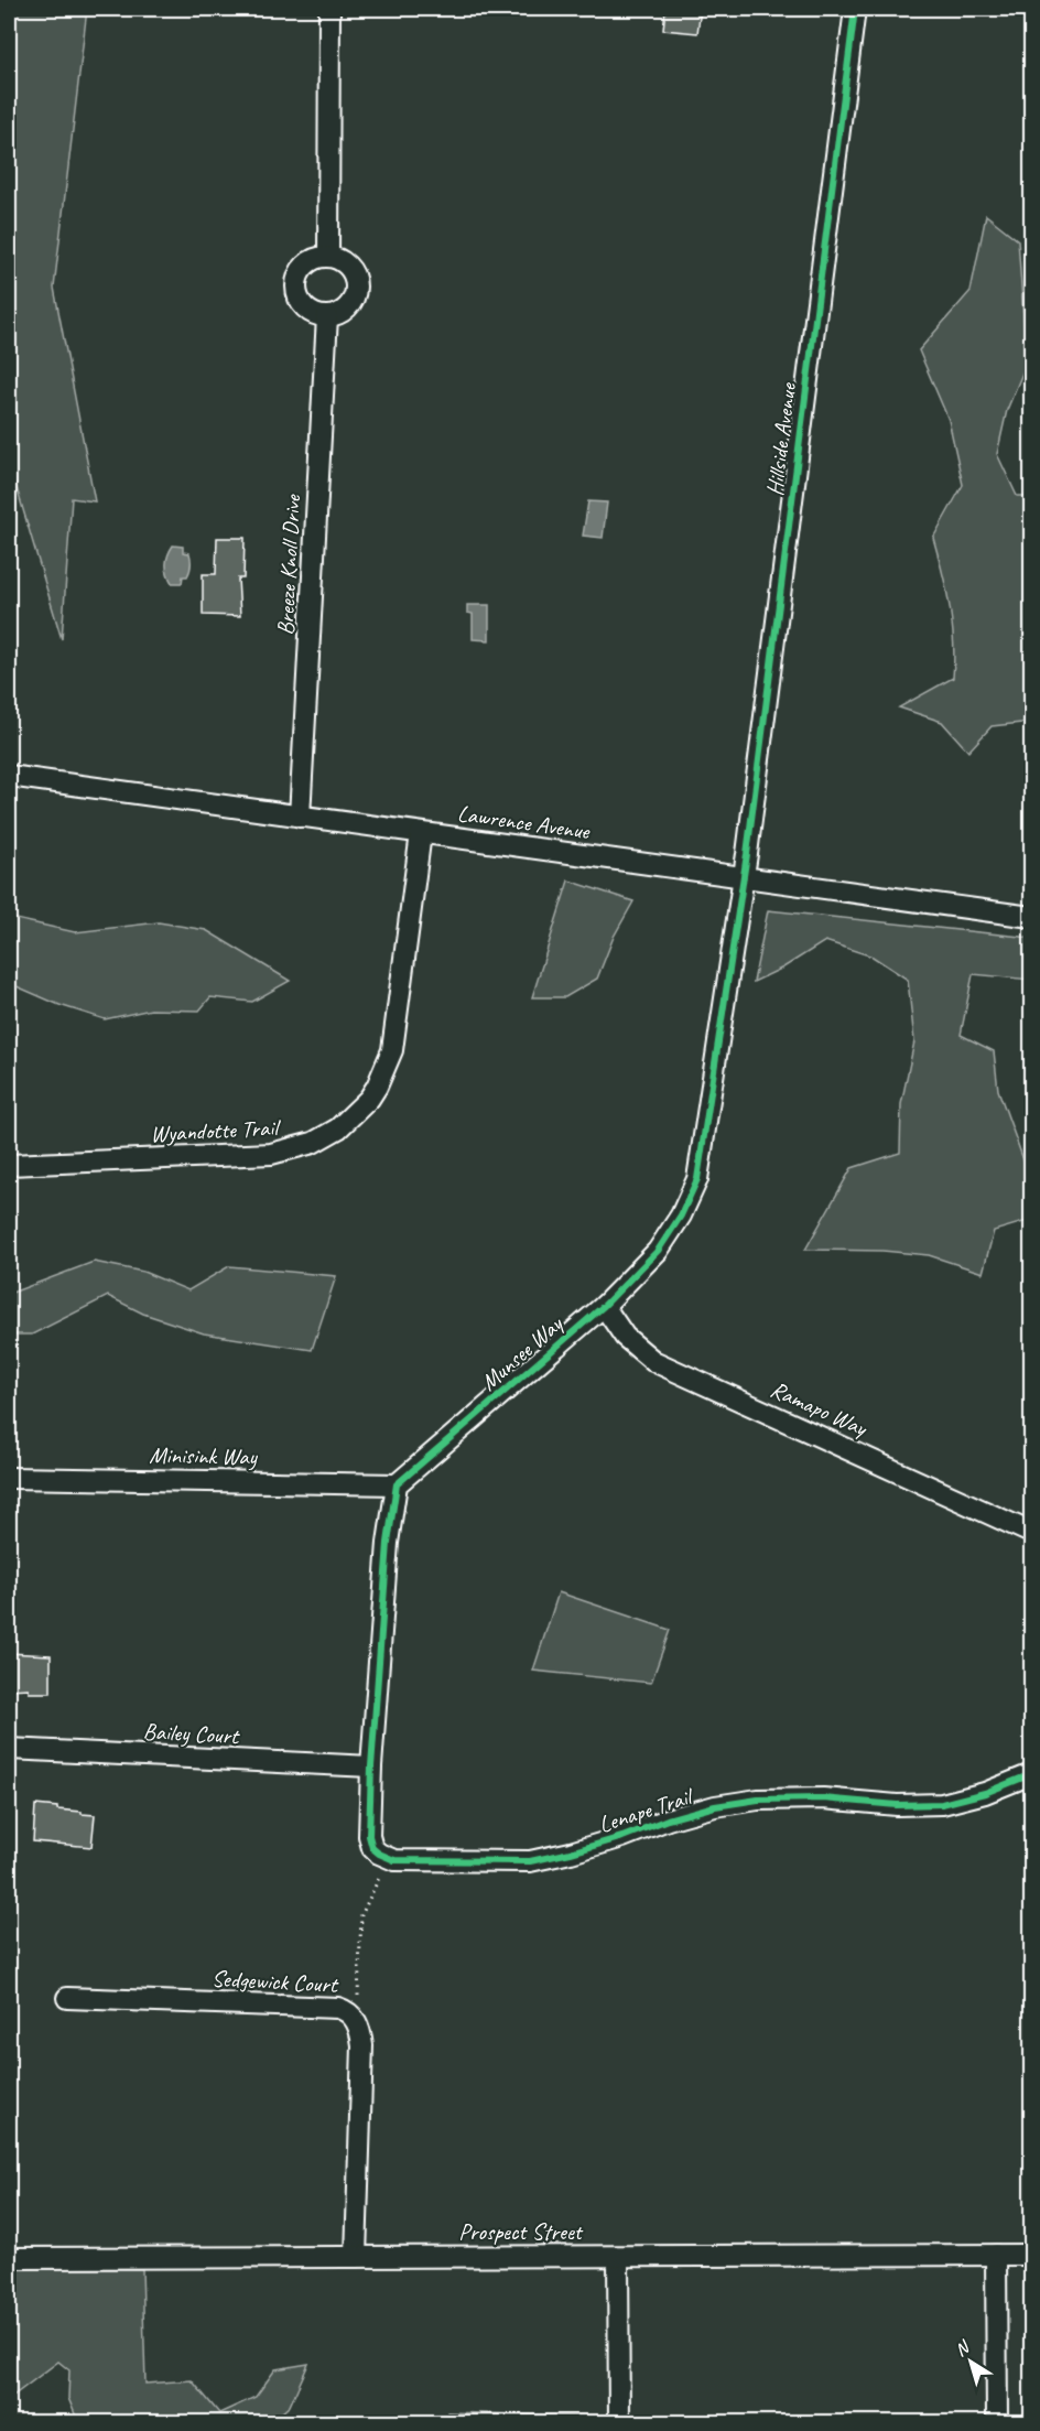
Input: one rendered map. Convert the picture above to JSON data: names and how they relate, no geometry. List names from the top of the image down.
{
  "streets": {
    "street": [
      "Hillside Avenue",
      "Breeze Knoll Drive",
      "Lawrence Avenue",
      "Wyandotte Trail",
      "Munsee Way",
      "Ramapo Way",
      "Minisink Way",
      "Bailey Court",
      "Lenape Trail",
      "Sedgewick Court",
      "Prospect Street"
    ]
  },
  "crossings": [
    ["Hillside Avenue", "Lawrence Avenue"],
    ["Hillside Avenue", "Munsee Way"],
    ["Breeze Knoll Drive", "Lawrence Avenue"],
    ["Lawrence Avenue", "Wyandotte Trail"],
    ["Lawrence Avenue", "Munsee Way"],
    ["Munsee Way", "Ramapo Way"],
    ["Munsee Way", "Minisink Way"],
    ["Sedgewick Court", "Prospect Street"]
  ],
  "north": "top left"
}
